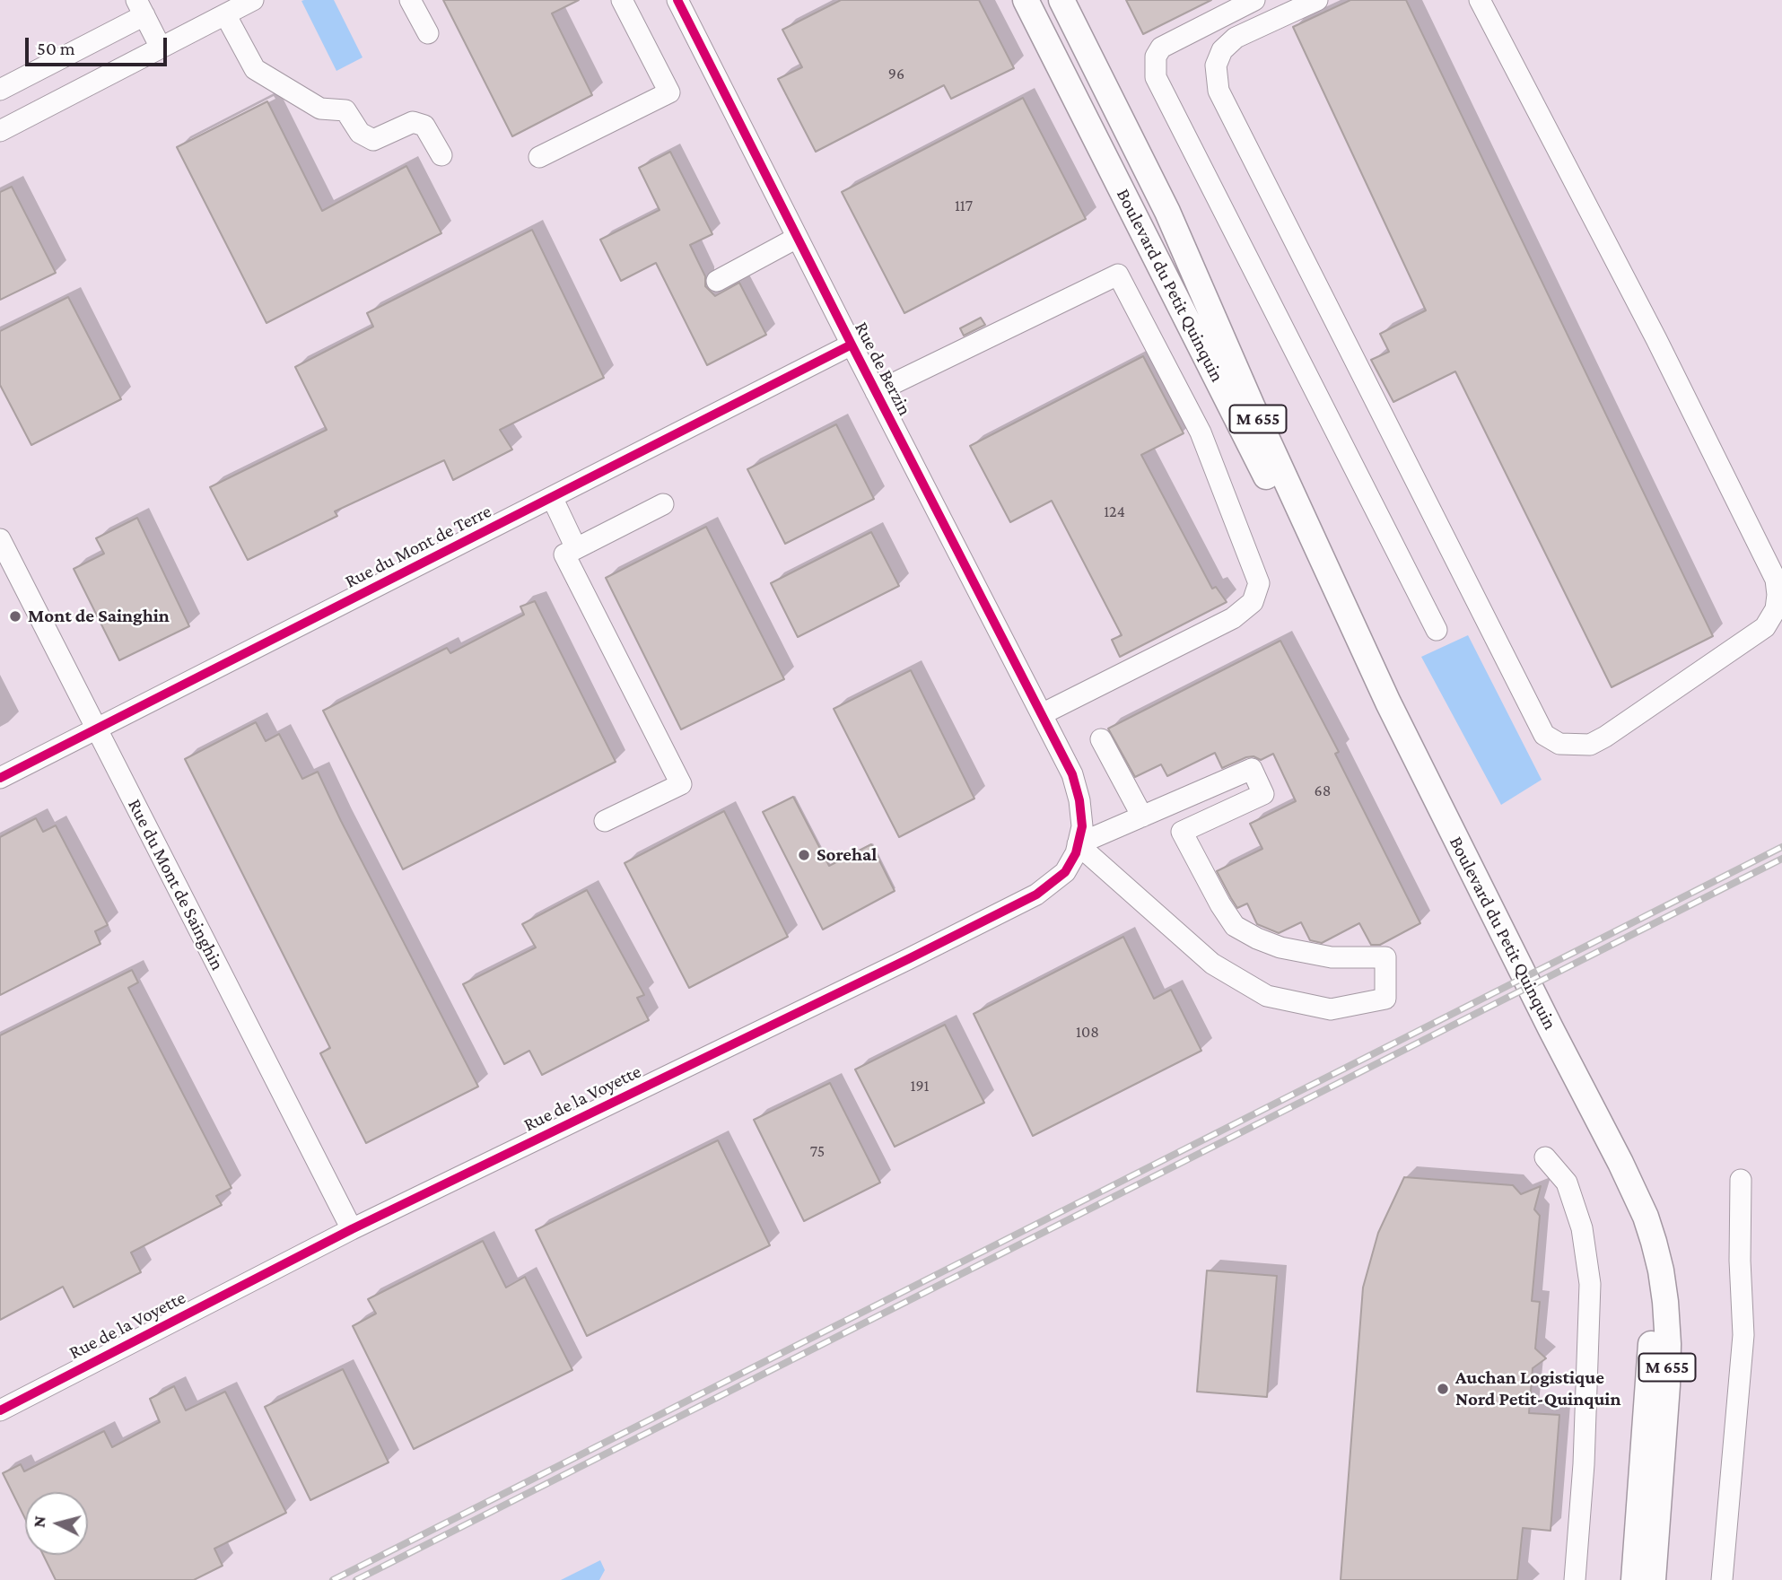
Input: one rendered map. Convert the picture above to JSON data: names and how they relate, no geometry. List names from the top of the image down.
{
  "streets": {
    "main road": ["Boulevard du Petit Quinquin", "M 655"],
    "street": [
      "Rue de Berzin",
      "Rue du Mont de Terre",
      "Rue du Mont de Sainghin",
      "Rue de la Voyette"
    ]
  },
  "crossings": [
    ["Rue de Berzin", "Rue du Mont de Terre"],
    ["Rue de Berzin", "Rue de la Voyette"],
    ["Rue du Mont de Terre", "Rue du Mont de Sainghin"],
    ["Rue du Mont de Sainghin", "Rue de la Voyette"]
  ],
  "places": ["Mont de Sainghin", "Sorehal", "Auchan Logistique Nord Petit-Quinquin"],
  "house_numbers": [
    "96",
    "117",
    "124",
    "68",
    "108",
    "191",
    "75"
  ],
  "scale_bar": "50 m",
  "north": "left"
}
